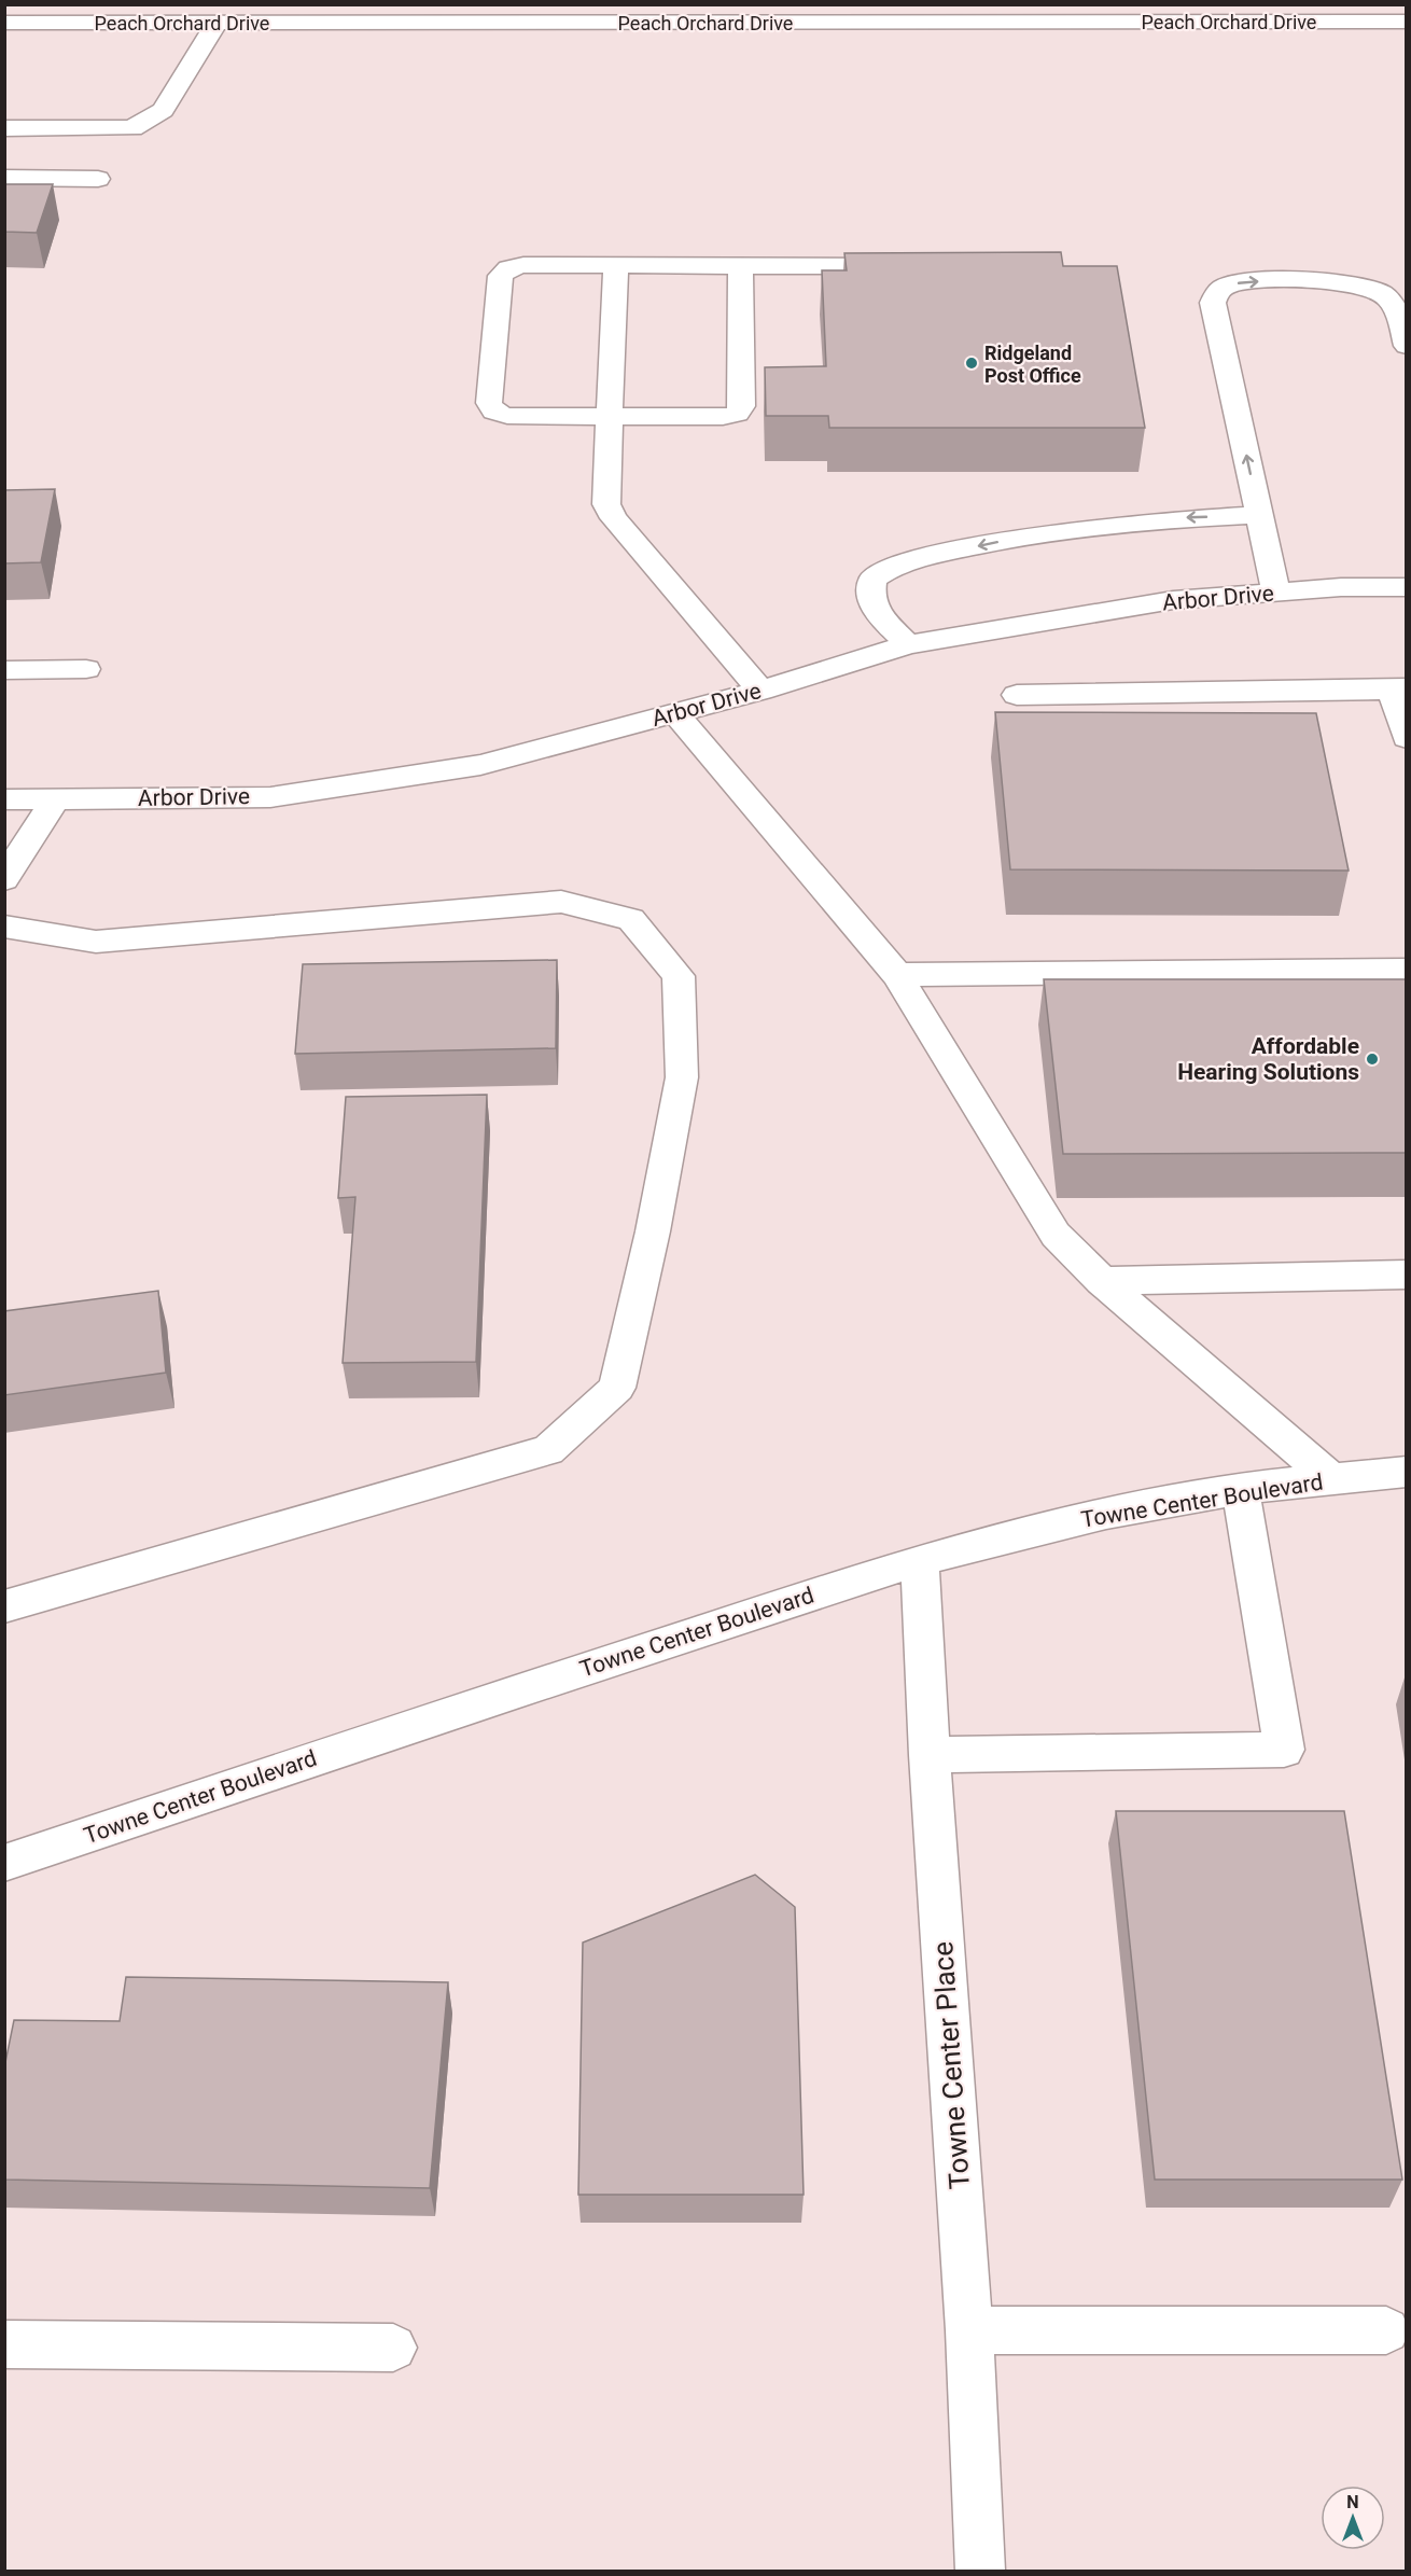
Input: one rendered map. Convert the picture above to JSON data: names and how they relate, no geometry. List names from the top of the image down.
{
  "streets": {
    "street": [
      "Peach Orchard Drive",
      "Arbor Drive",
      "Towne Center Boulevard",
      "Towne Center Place"
    ]
  },
  "crossings": [
    ["Towne Center Boulevard", "Towne Center Place"]
  ],
  "places": ["Ridgeland Post Office", "Affordable Hearing Solutions"],
  "north": "top"
}
